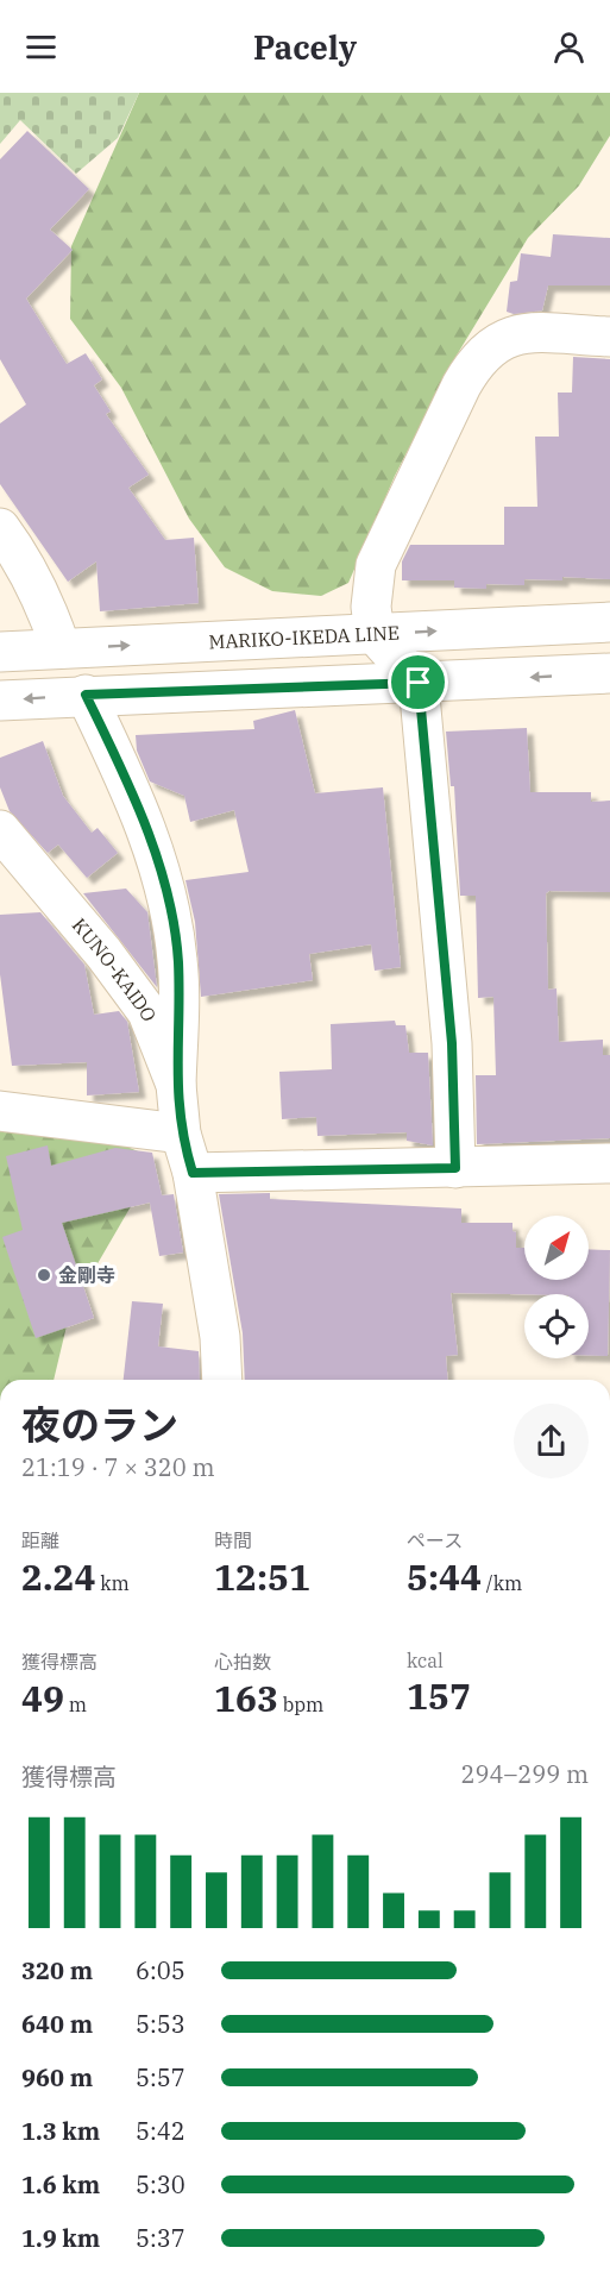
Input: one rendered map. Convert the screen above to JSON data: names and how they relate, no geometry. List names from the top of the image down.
{
  "streets": {
    "street": ["MARIKO-IKEDA LINE", "KUNO-KAIDO"]
  },
  "places": ["金剛寺"],
  "north": "top right",
  "page": {
    "header": "Pacely",
    "heading": ["夜のラン", "21:19 · 7 × 320 m"],
    "stats": [
      ["距離", "2.24 km"],
      ["時間", "12:51"],
      ["ペース", "5:44 /km"],
      ["獲得標高", "49 m"],
      ["心拍数", "163 bpm"],
      ["kcal", "157"]
    ],
    "chart": ["獲得標高", "294–299 m"],
    "list": [
      {
        "name": "320 m",
        "note": "6:05"
      },
      {
        "name": "640 m",
        "note": "5:53"
      },
      {
        "name": "960 m",
        "note": "5:57"
      },
      {
        "name": "1.3 km",
        "note": "5:42"
      },
      {
        "name": "1.6 km",
        "note": "5:30"
      },
      {
        "name": "1.9 km",
        "note": "5:37"
      }
    ]
  }
}
